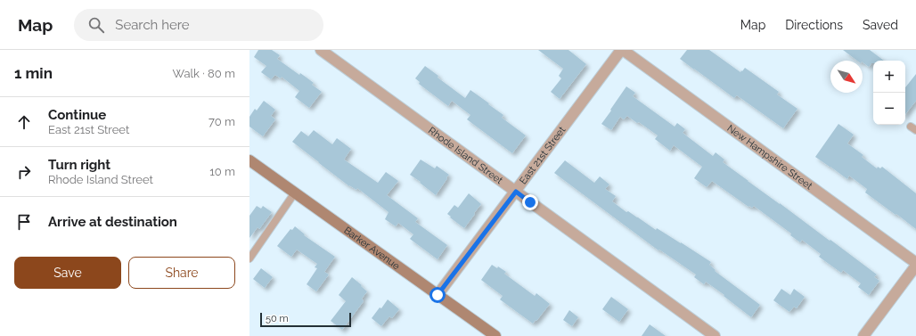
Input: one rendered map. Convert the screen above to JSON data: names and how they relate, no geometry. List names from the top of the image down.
{
  "streets": {
    "street": [
      "Rhode Island Street",
      "East 21st Street",
      "New Hampshire Street",
      "Barker Avenue"
    ]
  },
  "crossings": [
    ["Rhode Island Street", "East 21st Street"],
    ["East 21st Street", "New Hampshire Street"],
    ["East 21st Street", "Barker Avenue"]
  ],
  "scale_bar": "50 m",
  "north": "bottom right",
  "page": {
    "header": "Map",
    "search": "Search here",
    "nav": ["Map", "Directions", "Saved"],
    "heading": ["1 min", "Walk · 80 m"],
    "map_buttons": ["+", "−"],
    "list": [
      ["Continue", "East 21st Street", "70 m"],
      ["Turn right", "Rhode Island Street", "10 m"],
      "Arrive at destination"
    ],
    "buttons": ["Save", "Share"],
    "scale": "50 m"
  }
}
